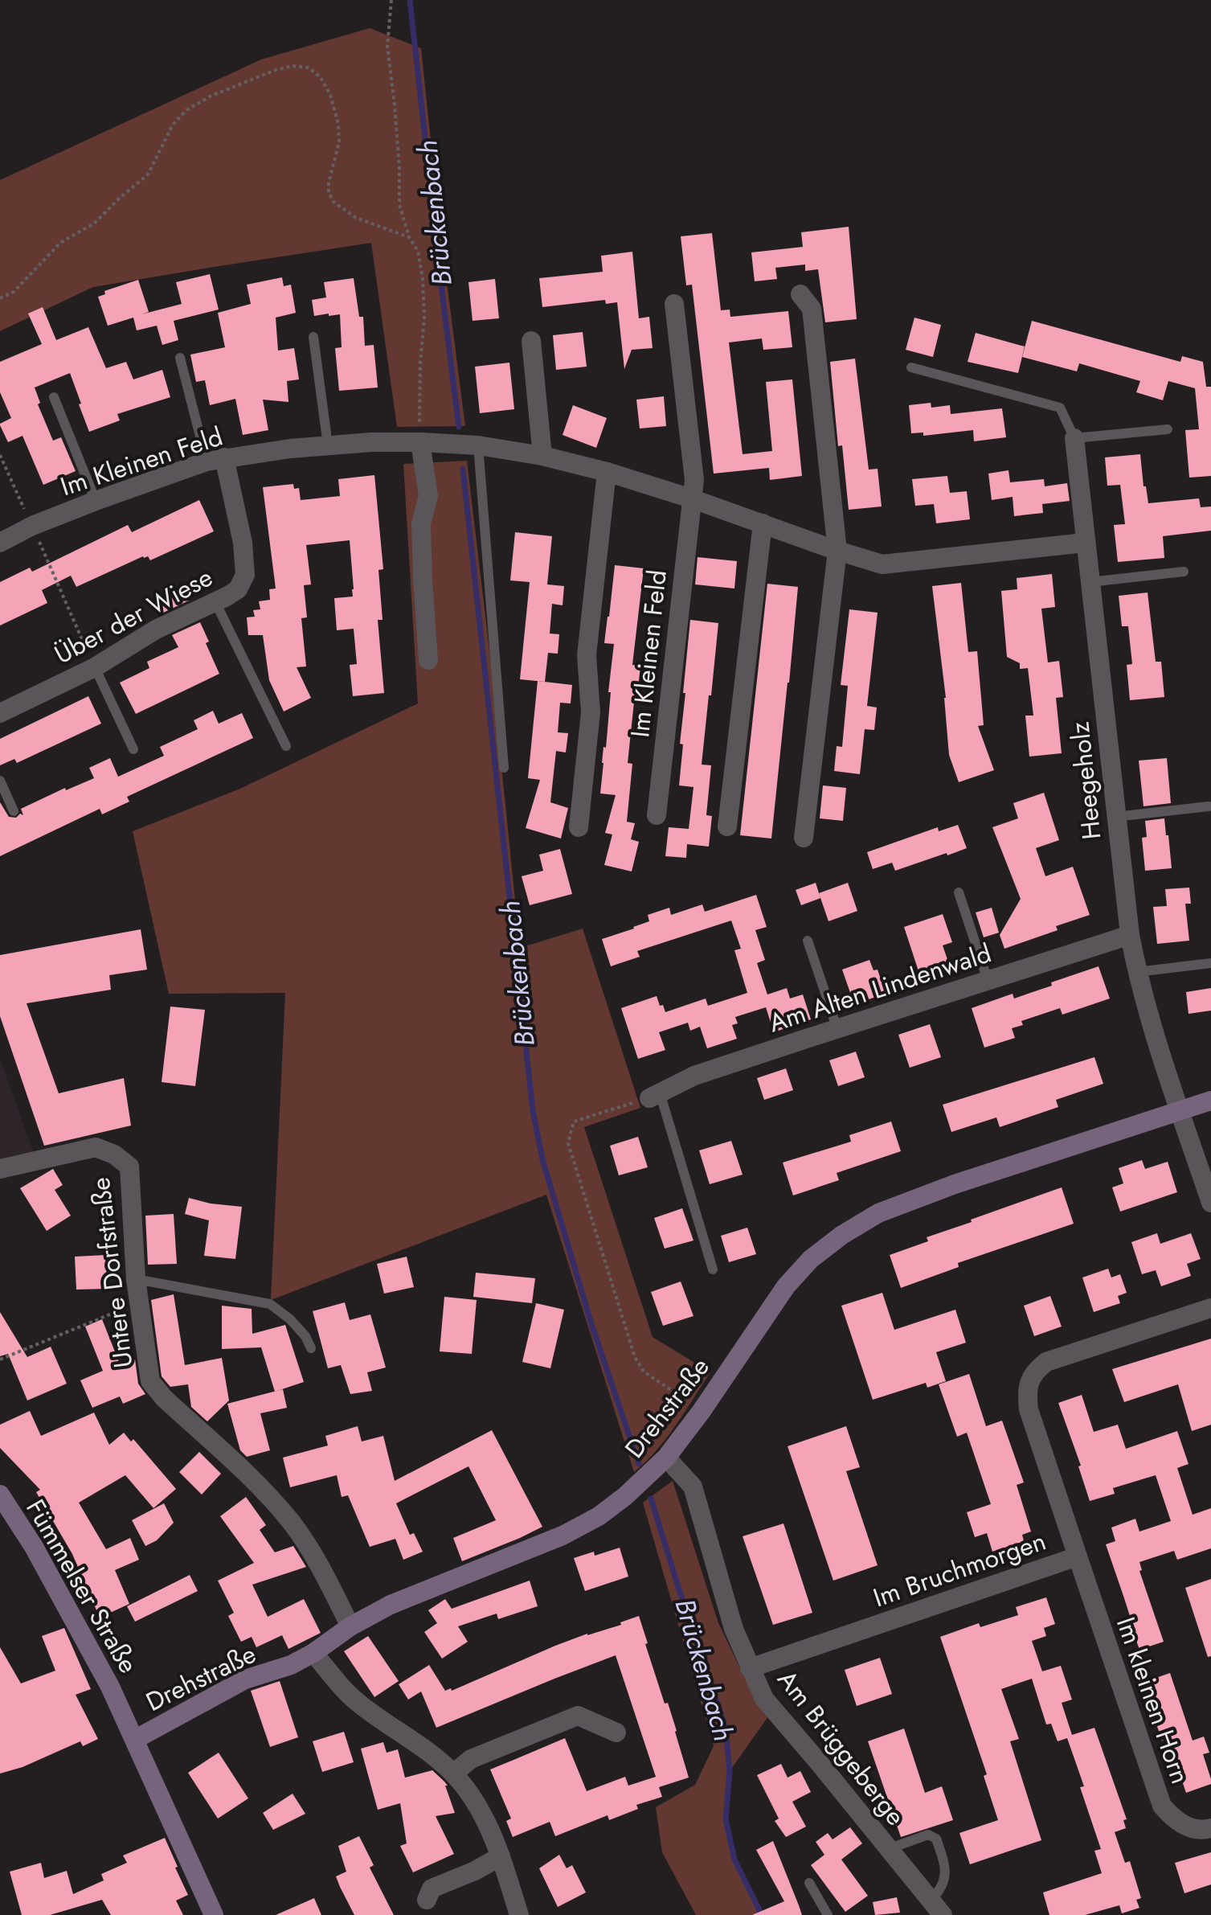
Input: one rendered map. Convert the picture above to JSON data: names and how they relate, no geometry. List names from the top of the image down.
{
  "streets": {
    "street": [
      "Im Kleinen Feld",
      "Über der Wiese",
      "Heegeholz",
      "Am Alten Lindenwald",
      "Untere Dorfstraße",
      "Drehstraße",
      "Im Bruchmorgen",
      "Fümmelser Straße",
      "Im kleinen Horn",
      "Am Brüggeberge"
    ]
  },
  "crossings": [
    ["Im Kleinen Feld", "Über der Wiese"],
    ["Im Kleinen Feld", "Heegeholz"],
    ["Heegeholz", "Am Alten Lindenwald"],
    ["Heegeholz", "Drehstraße"],
    ["Untere Dorfstraße", "Drehstraße"],
    ["Drehstraße", "Fümmelser Straße"],
    ["Drehstraße", "Am Brüggeberge"],
    ["Im Bruchmorgen", "Im kleinen Horn"],
    ["Im Bruchmorgen", "Am Brüggeberge"]
  ],
  "water": ["Brückenbach"]
}
